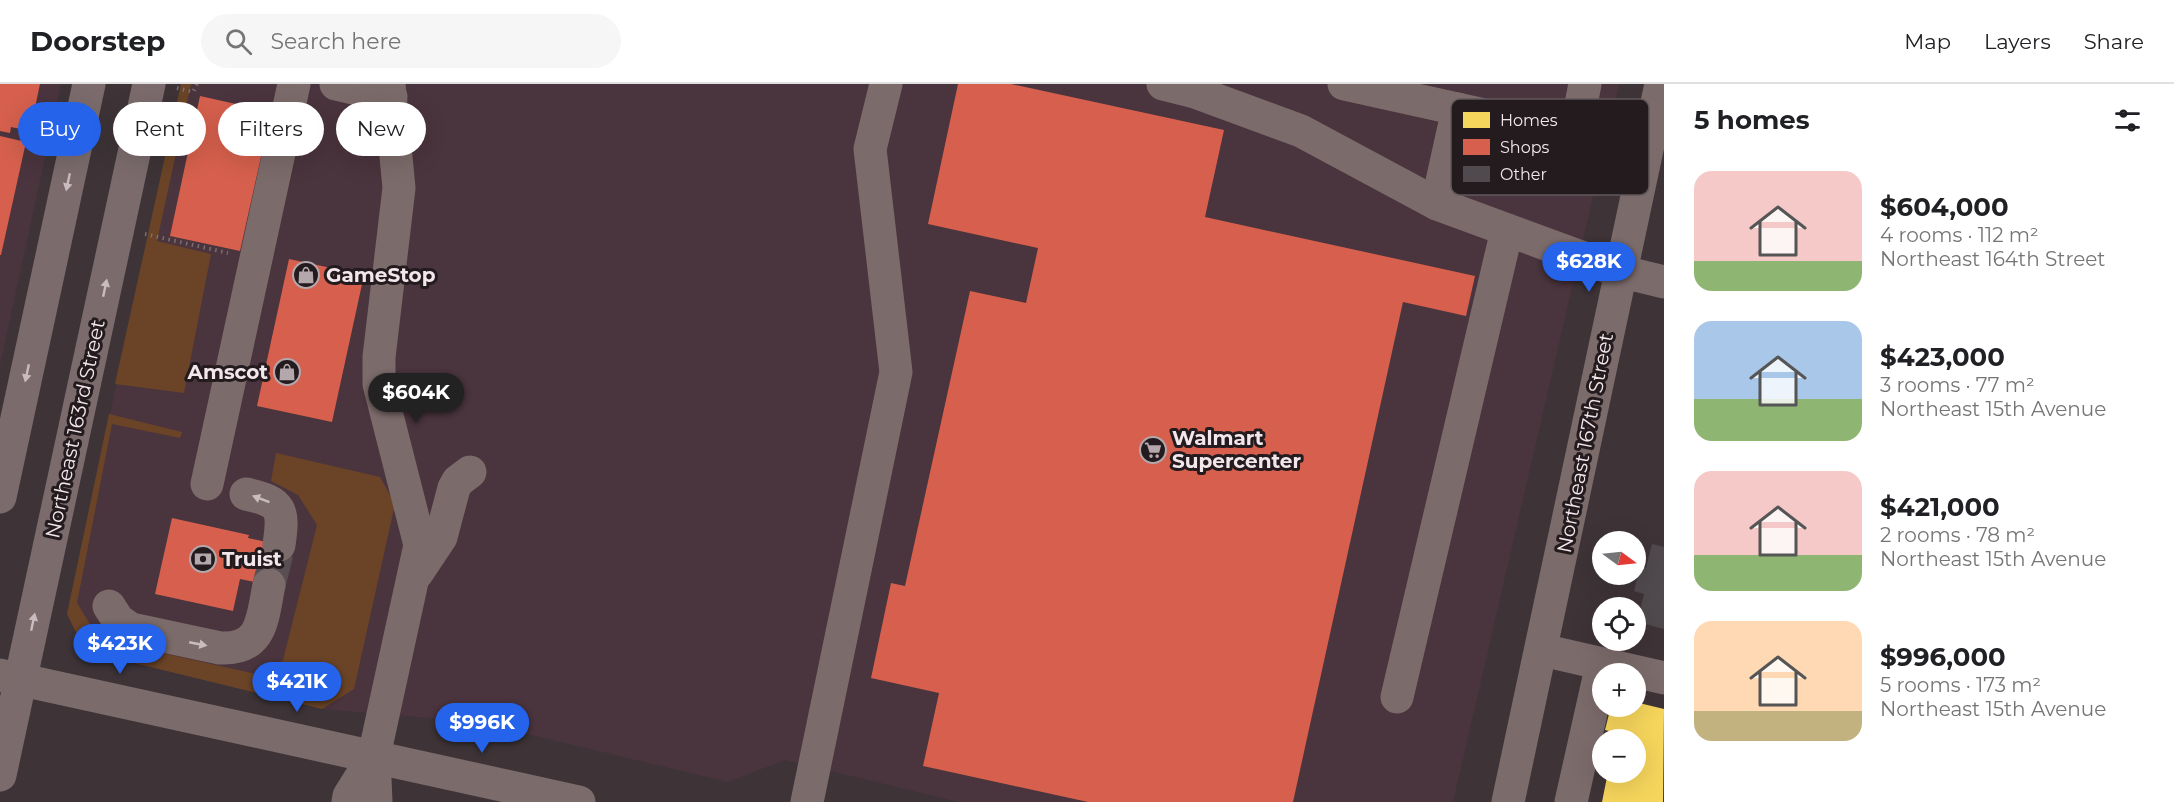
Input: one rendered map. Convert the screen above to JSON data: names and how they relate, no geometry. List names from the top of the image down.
{
  "streets": {
    "main road": ["Northeast 163rd Street"],
    "street": ["Northeast 167th Street"]
  },
  "places": {
    "shop": ["GameStop", "Amscot"],
    "supermarket": ["Walmart Supercenter"],
    "bank": ["Truist"]
  },
  "legend": ["Homes", "Shops", "Other"],
  "north": "right",
  "page": {
    "header": "Doorstep",
    "search": "Search here",
    "nav": ["Map", "Layers", "Share"],
    "heading": "5 homes",
    "chip": [
      "Buy",
      "Rent",
      "Filters",
      "New"
    ],
    "list": [
      {
        "name": "$604,000",
        "note": "4 rooms · 112 m² · Northeast 164th Street"
      },
      {
        "name": "$423,000",
        "note": "3 rooms · 77 m² · Northeast 15th Avenue"
      },
      {
        "name": "$421,000",
        "note": "2 rooms · 78 m² · Northeast 15th Avenue"
      },
      {
        "name": "$996,000",
        "note": "5 rooms · 173 m² · Northeast 15th Avenue"
      }
    ],
    "price": [
      "$628K",
      "$604K",
      "$423K",
      "$421K",
      "$996K"
    ],
    "map_buttons": ["+", "−"]
  }
}
